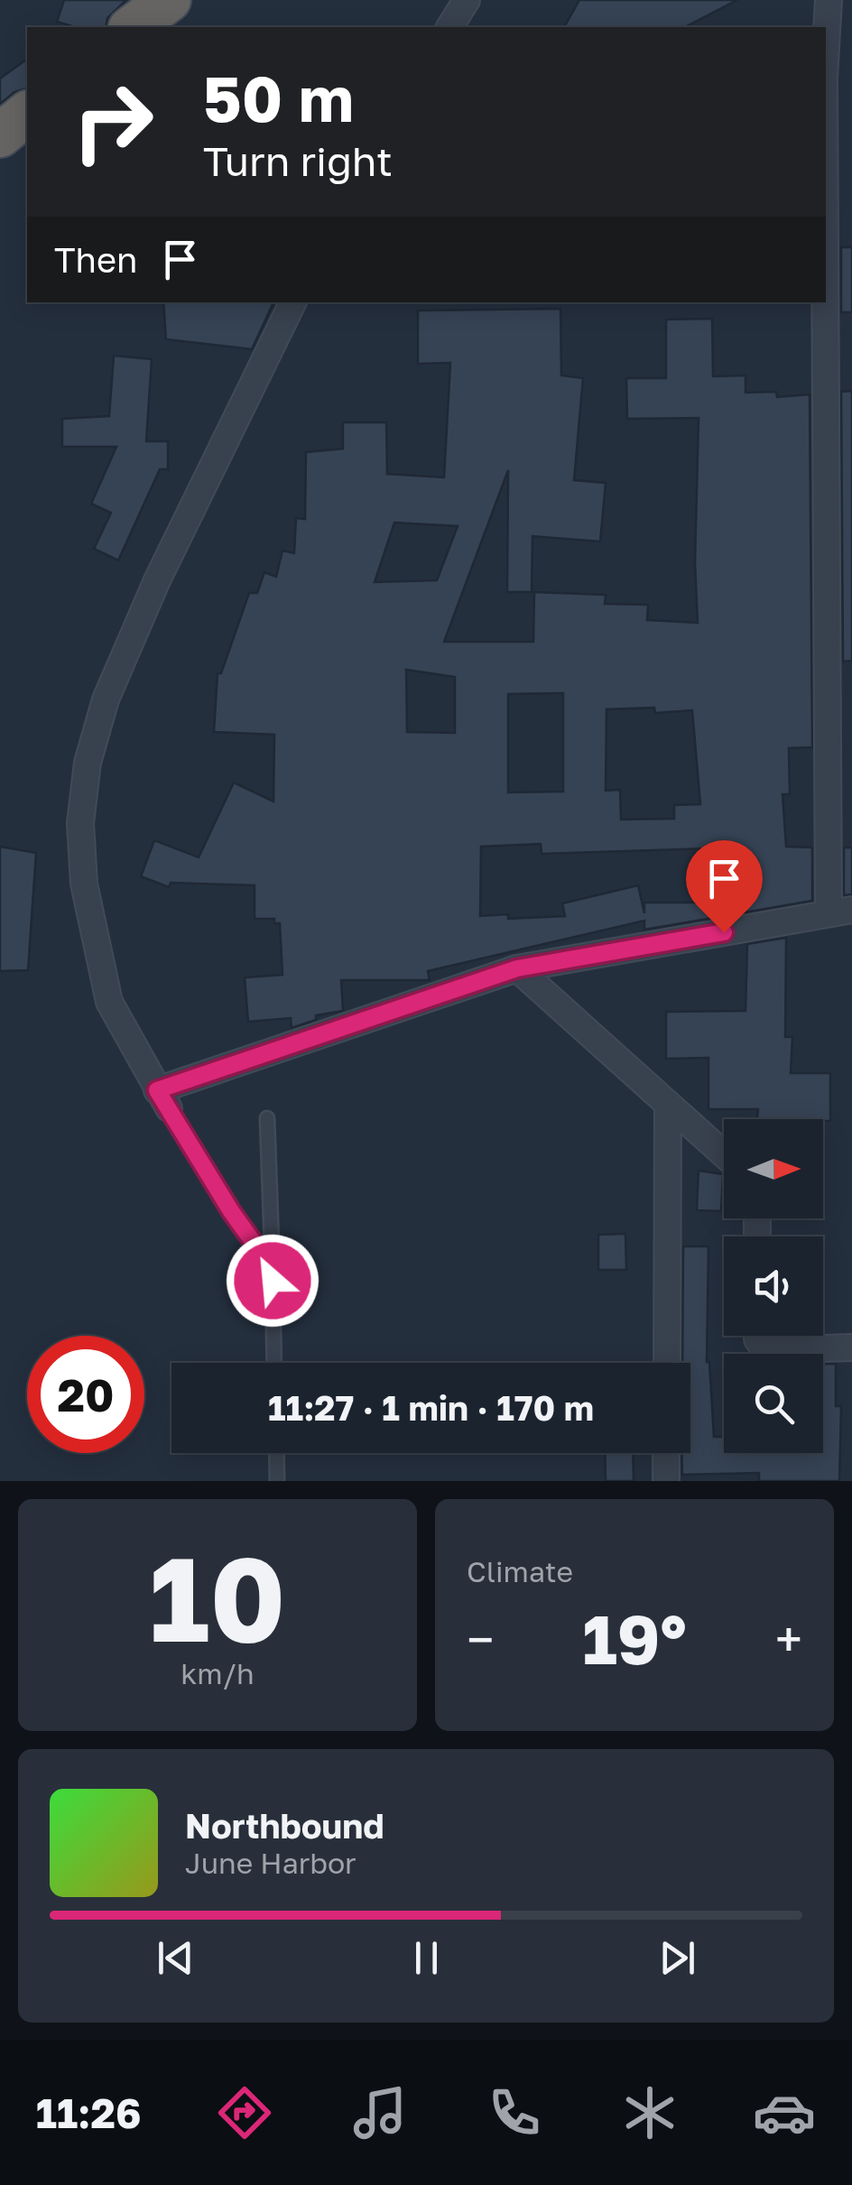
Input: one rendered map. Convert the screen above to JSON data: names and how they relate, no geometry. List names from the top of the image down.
{
  "north": "right",
  "page": {
    "turn": ["50 m", "Turn right"],
    "then": "Then",
    "limit": "20",
    "trip": "11:27 · 1 min · 170 m",
    "tile": [
      ["10", "km/h"],
      "Climate"
    ],
    "heat": ["−", "19°", "+"],
    "song": ["Northbound", "June Harbor"],
    "tabs": "11:26"
  }
}
